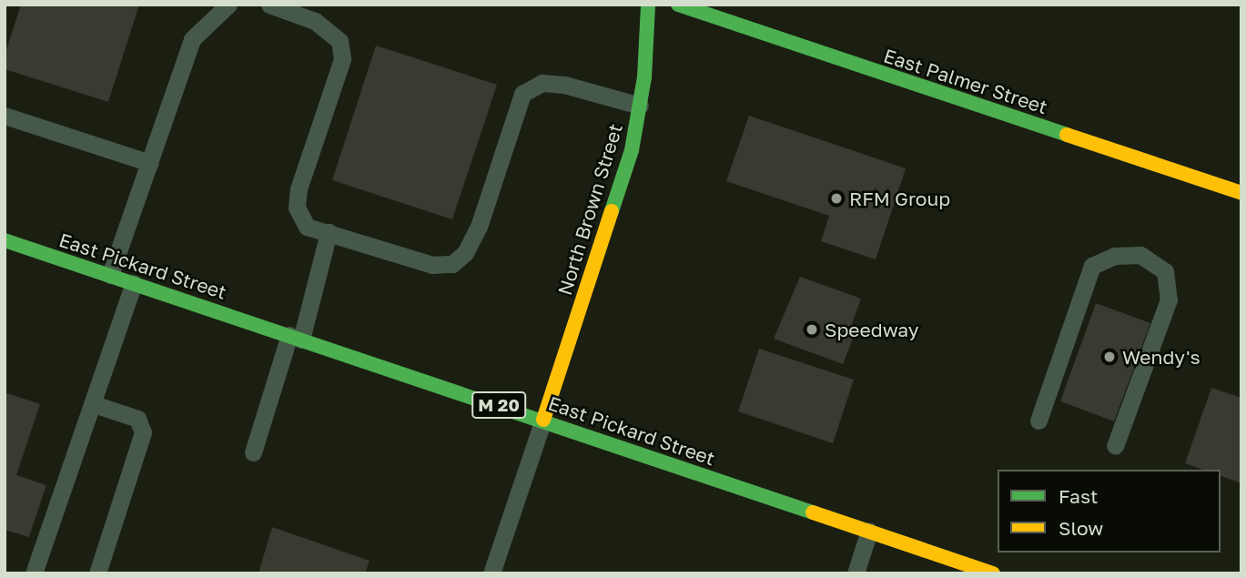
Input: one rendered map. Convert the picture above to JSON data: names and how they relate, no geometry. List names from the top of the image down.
{
  "streets": {
    "main road": [
      "East Palmer Street",
      "North Brown Street",
      "East Pickard Street",
      "M 20"
    ]
  },
  "crossings": [
    ["North Brown Street", "East Pickard Street"]
  ],
  "places": ["RFM Group", "Speedway", "Wendy's"],
  "legend": ["Fast", "Slow"]
}
